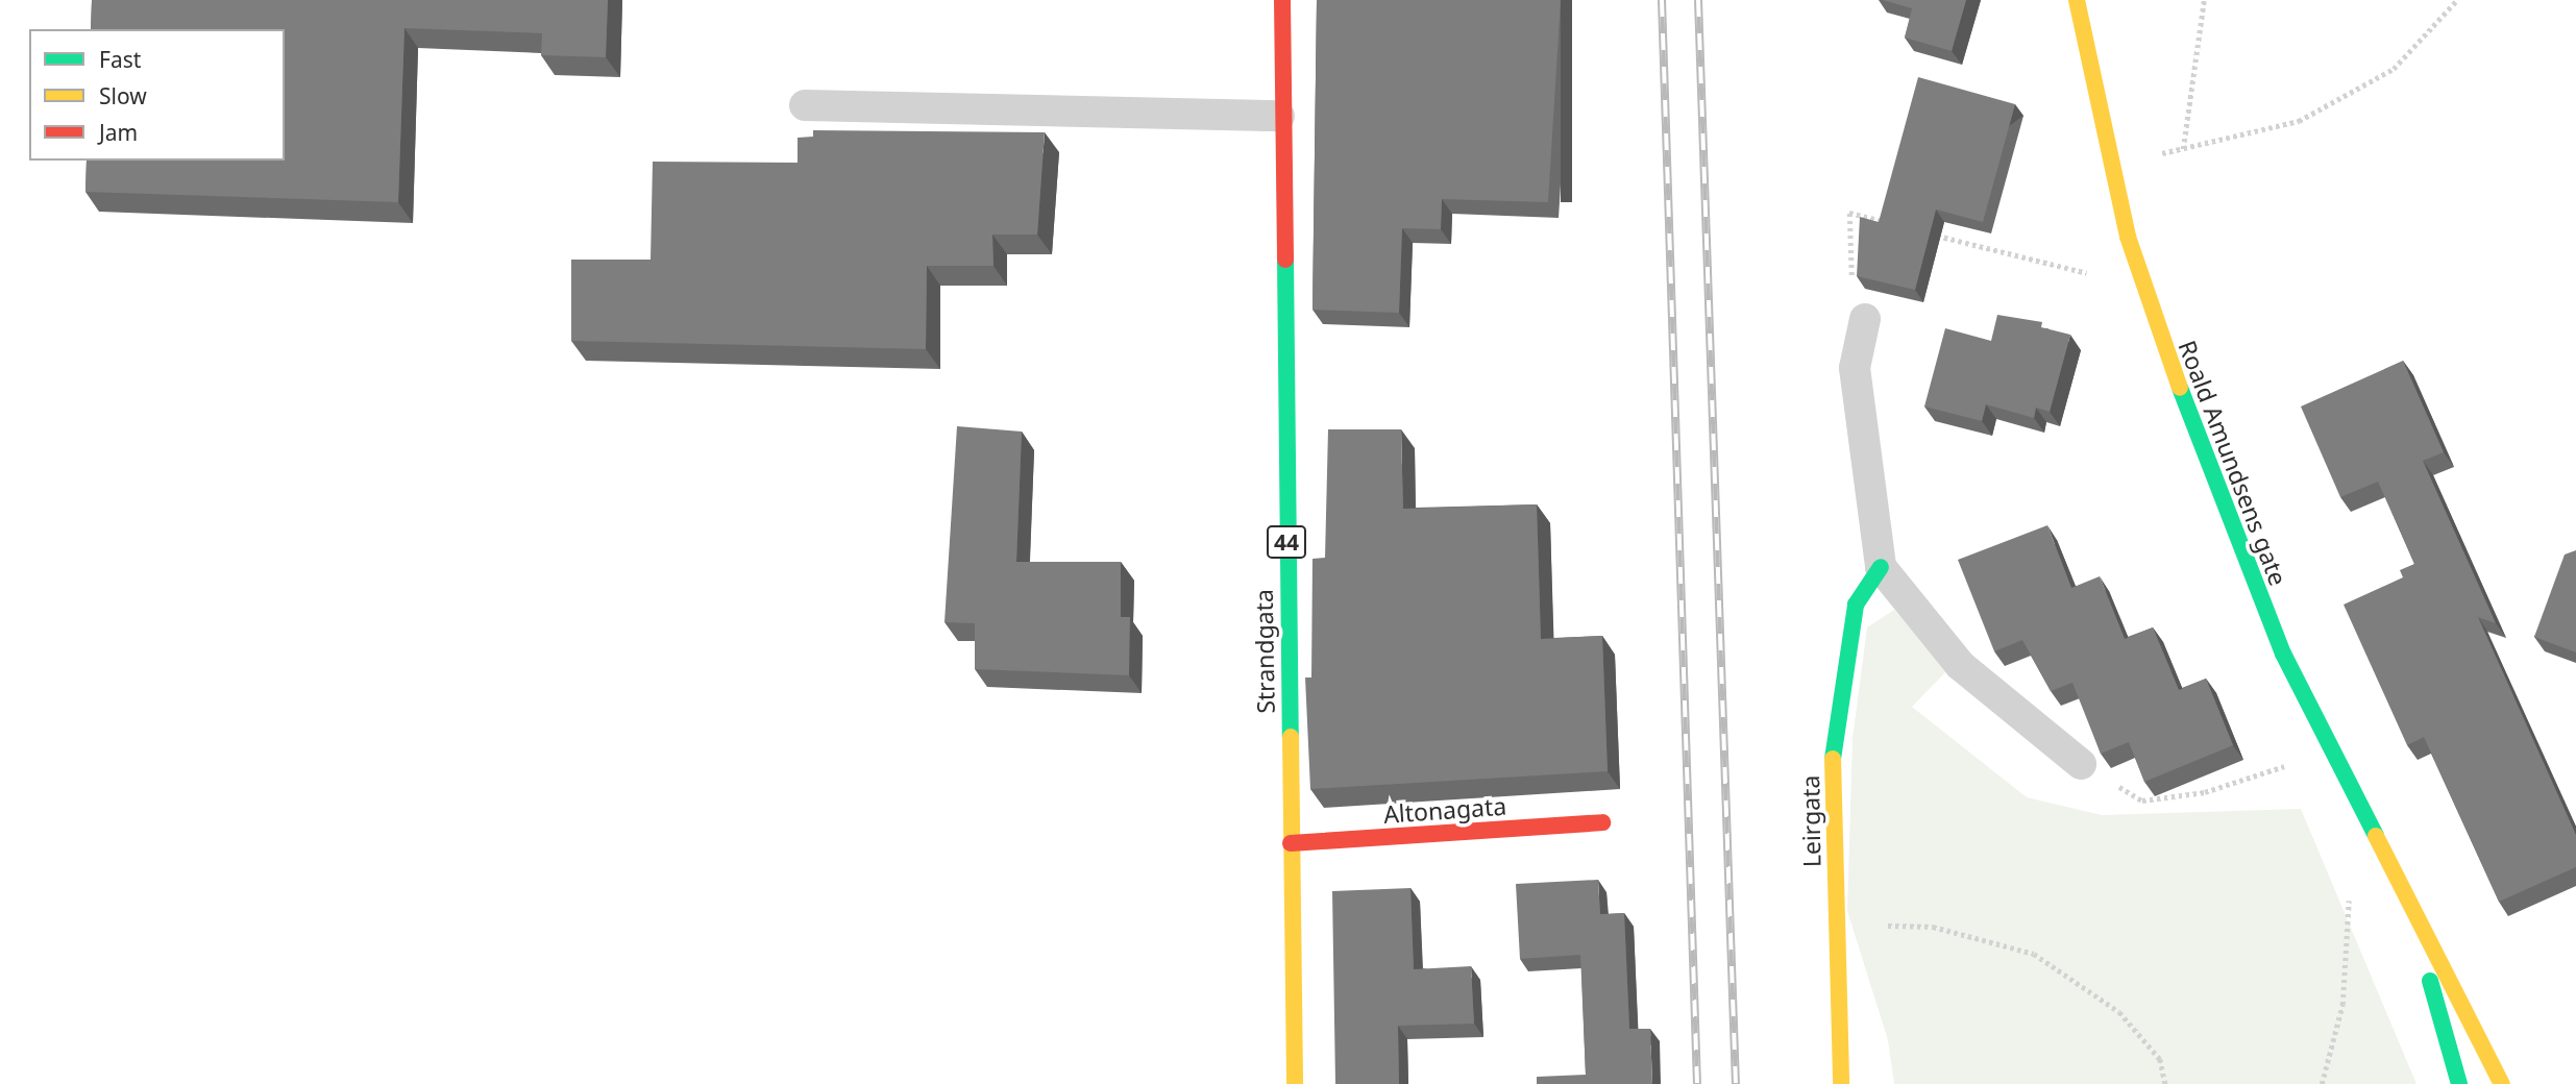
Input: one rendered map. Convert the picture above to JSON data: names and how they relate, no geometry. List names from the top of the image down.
{
  "streets": {
    "street": [
      "Roald Amundsens gate",
      "44",
      "Strandgata",
      "Altonagata",
      "Leirgata"
    ]
  },
  "crossings": [
    ["Strandgata", "Altonagata"]
  ],
  "legend": ["Fast", "Slow", "Jam"]
}
